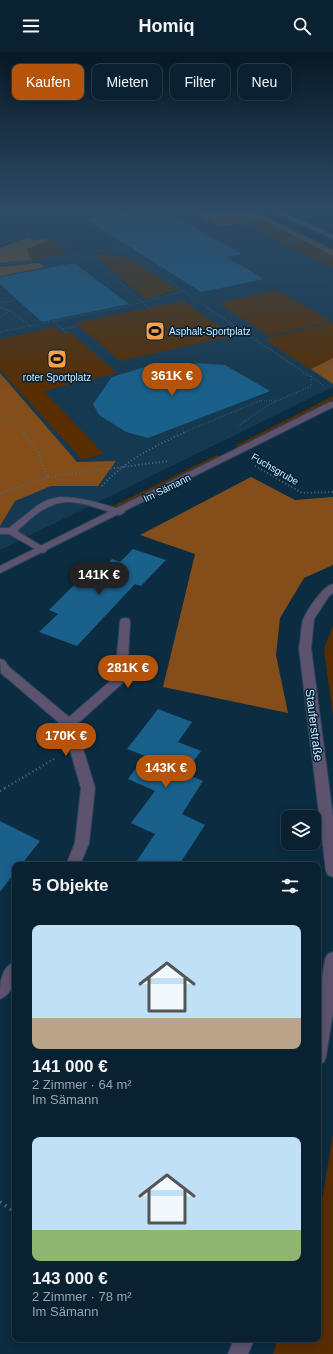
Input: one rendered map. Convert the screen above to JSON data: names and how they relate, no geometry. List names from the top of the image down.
{
  "streets": {
    "street": ["Im Sämann", "Stauferstraße"],
    "path": ["Fuchsgrube"]
  },
  "crossings": [
    ["Fuchsgrube", "Im Sämann"]
  ],
  "places": {
    "sports": ["Asphalt-Sportplatz", "roter Sportplatz"]
  },
  "page": {
    "header": "Homiq",
    "chip": [
      "Kaufen",
      "Mieten",
      "Filter",
      "Neu"
    ],
    "price": [
      "361K €",
      "141K €",
      "281K €",
      "170K €",
      "143K €"
    ],
    "heading": "5 Objekte",
    "list": [
      {
        "name": "141 000 €",
        "note": "2 Zimmer · 64 m² · Im Sämann"
      },
      {
        "name": "143 000 €",
        "note": "2 Zimmer · 78 m² · Im Sämann"
      }
    ]
  }
}
